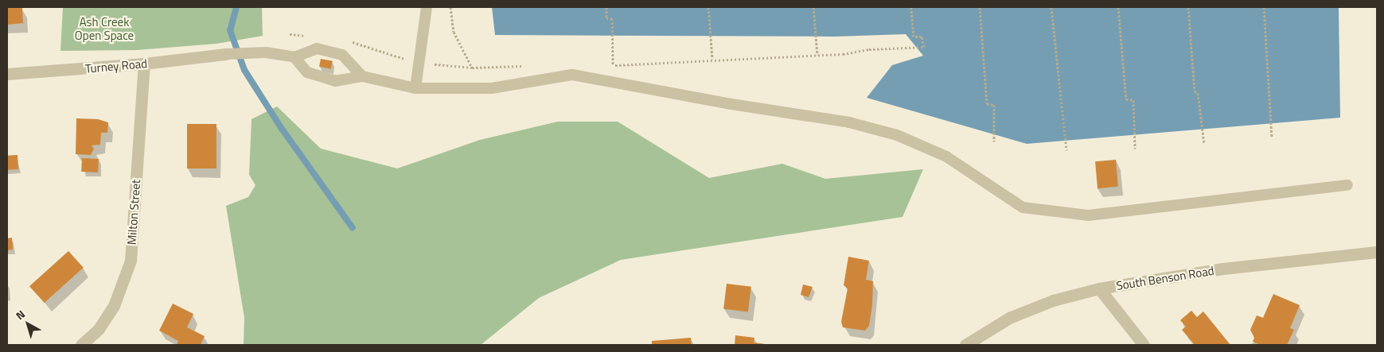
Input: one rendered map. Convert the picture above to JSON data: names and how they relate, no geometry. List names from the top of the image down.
{
  "streets": {
    "street": ["Turney Road", "Milton Street", "South Benson Road"]
  },
  "crossings": [
    ["Turney Road", "Milton Street"]
  ],
  "parks": ["Ash Creek Open Space"],
  "north": "top left"
}
